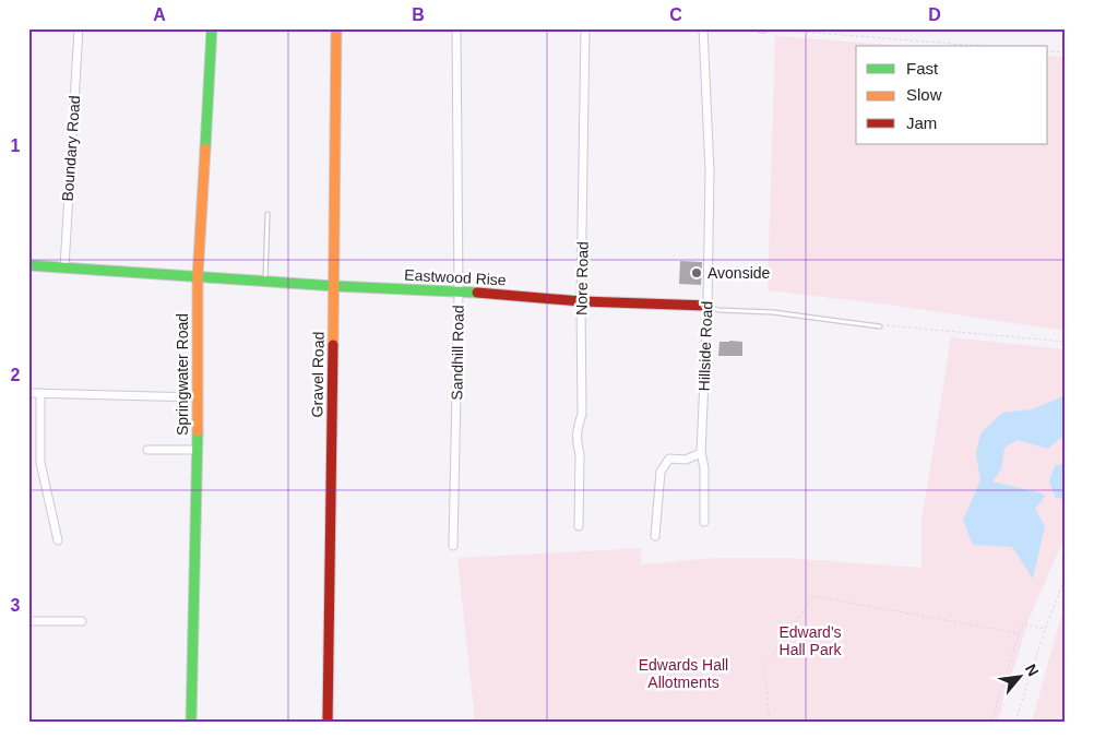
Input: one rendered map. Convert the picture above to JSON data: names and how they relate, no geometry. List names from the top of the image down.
{
  "streets": {
    "street": [
      "Boundary Road",
      "Eastwood Rise",
      "Nore Road",
      "Hillside Road",
      "Sandhill Road",
      "Springwater Road",
      "Gravel Road"
    ]
  },
  "crossings": [
    ["Boundary Road", "Eastwood Rise"],
    ["Eastwood Rise", "Nore Road"],
    ["Eastwood Rise", "Hillside Road"],
    ["Eastwood Rise", "Sandhill Road"],
    ["Eastwood Rise", "Springwater Road"],
    ["Eastwood Rise", "Gravel Road"]
  ],
  "parks": ["Edward's Hall Park", "Edwards Hall Allotments"],
  "places": ["Avonside"],
  "legend": ["Fast", "Slow", "Jam"],
  "north": "top right",
  "grid": {
    "columns": [
      "A",
      "B",
      "C",
      "D"
    ],
    "rows": ["1", "2", "3"]
  }
}
